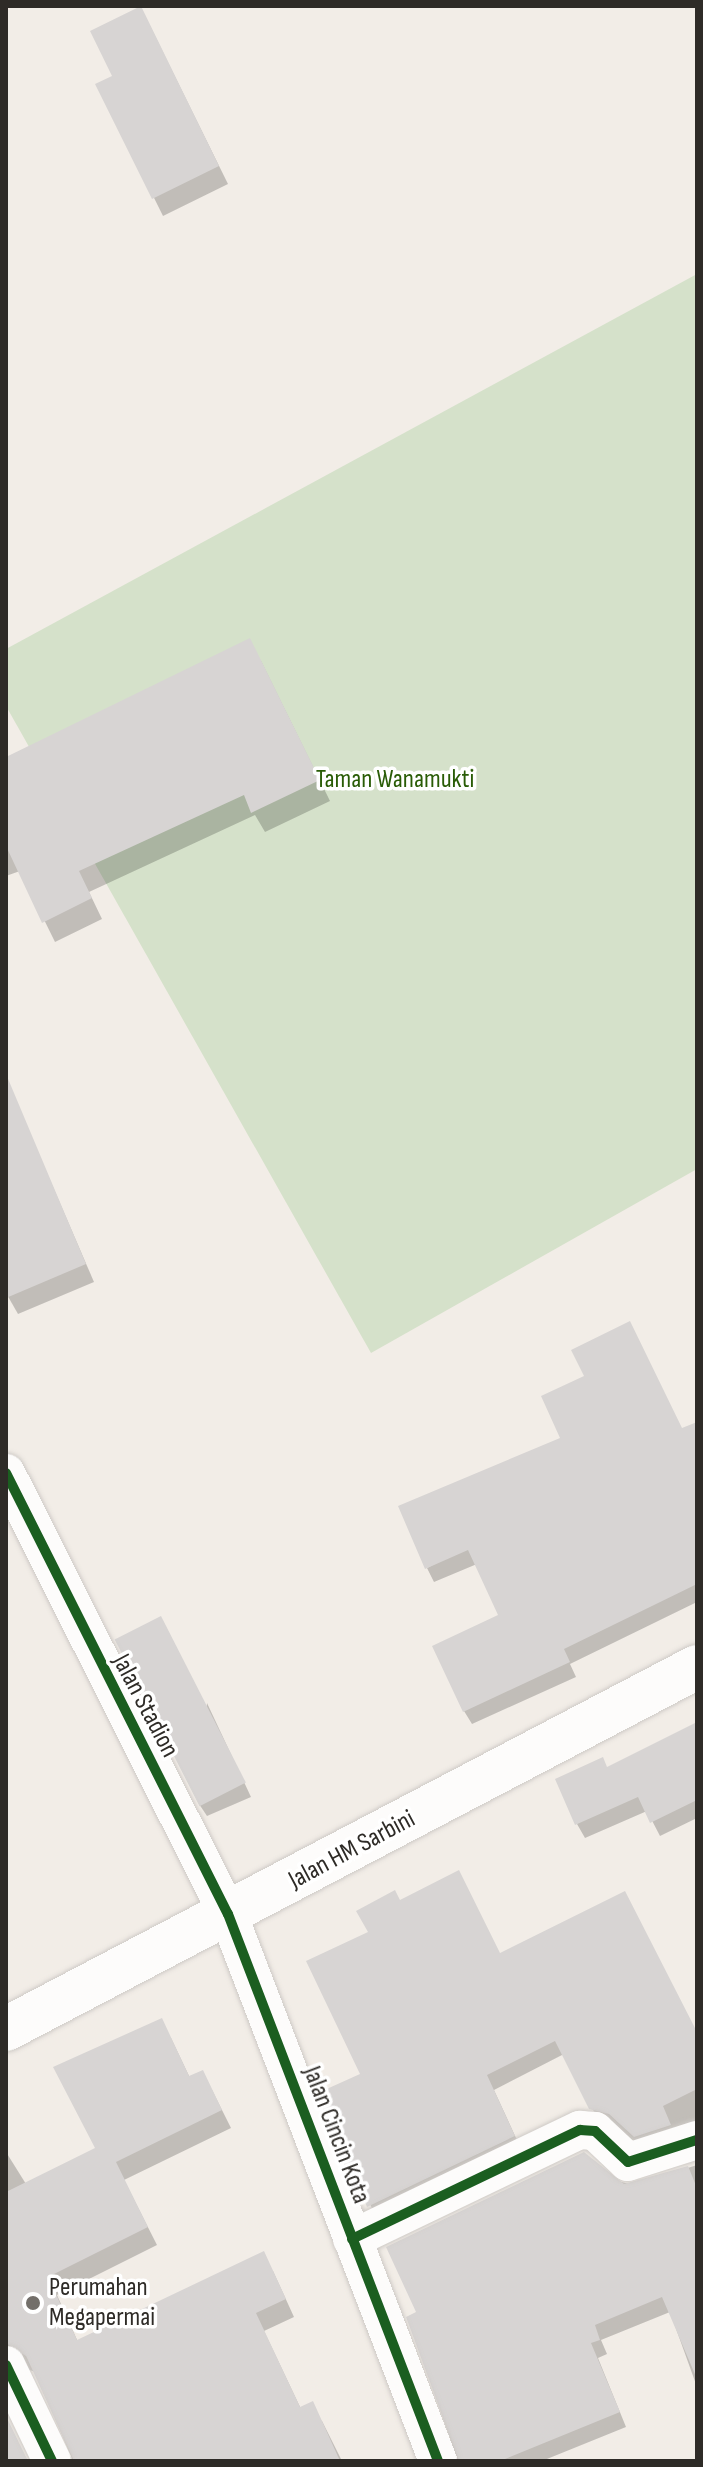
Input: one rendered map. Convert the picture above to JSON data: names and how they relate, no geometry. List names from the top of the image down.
{
  "streets": {
    "main road": ["Jalan HM Sarbini"],
    "street": ["Jalan Stadion", "Jalan Cincin Kota"]
  },
  "crossings": [
    ["Jalan Stadion", "Jalan HM Sarbini"],
    ["Jalan Stadion", "Jalan Cincin Kota"],
    ["Jalan HM Sarbini", "Jalan Cincin Kota"]
  ],
  "parks": ["Taman Wanamukti"],
  "places": ["Perumahan Megapermai"]
}
